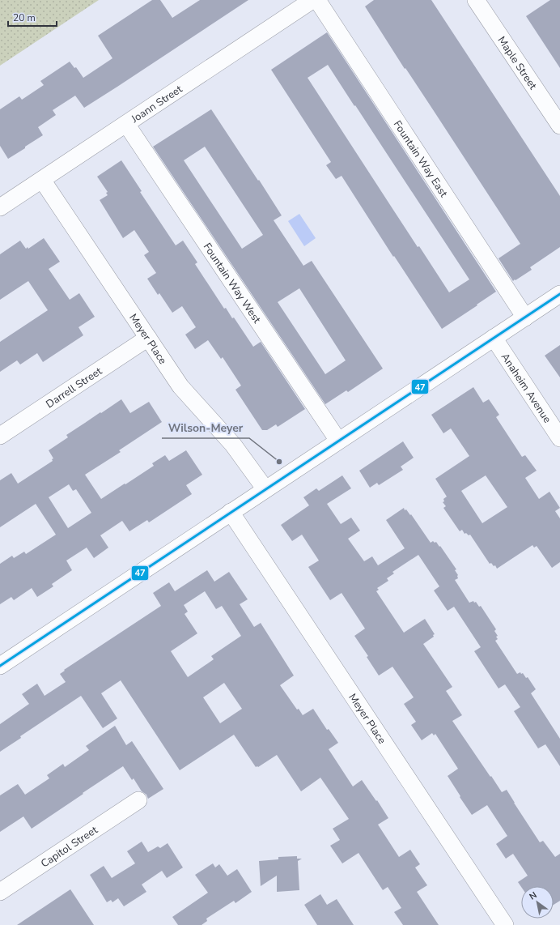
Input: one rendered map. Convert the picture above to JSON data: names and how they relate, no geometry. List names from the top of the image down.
{
  "streets": {
    "street": [
      "Maple Street",
      "Joann Street",
      "Fountain Way East",
      "Fountain Way West",
      "Meyer Place",
      "Darrell Street",
      "Anaheim Avenue",
      "Capitol Street"
    ]
  },
  "crossings": [
    ["Joann Street", "Fountain Way West"],
    ["Joann Street", "Meyer Place"],
    ["Meyer Place", "Darrell Street"]
  ],
  "places": ["Wilson-Meyer"],
  "lines": ["transit line 47"],
  "scale_bar": "20 m",
  "north": "top left"
}
